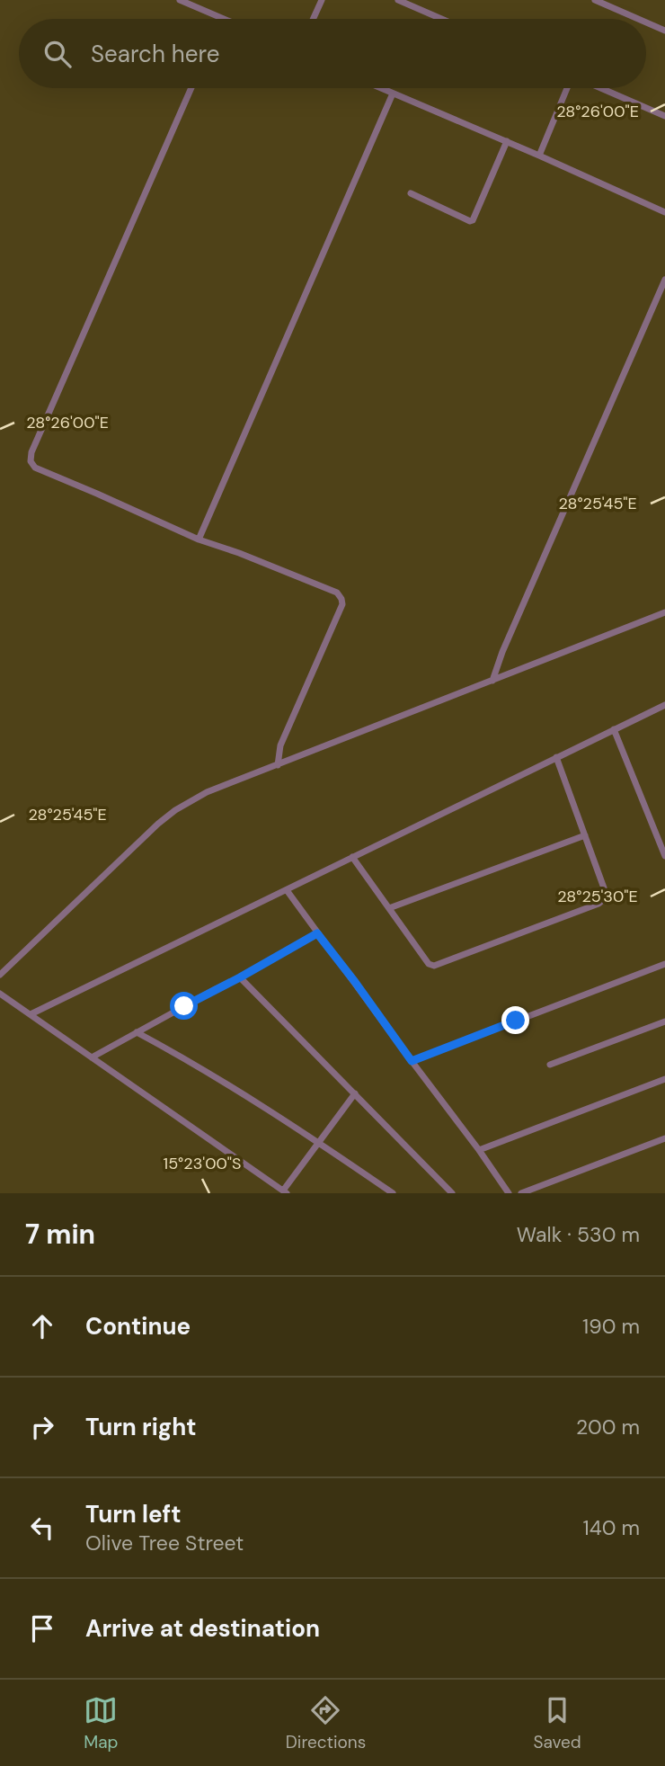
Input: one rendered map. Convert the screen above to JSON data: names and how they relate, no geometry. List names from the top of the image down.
{
  "page": {
    "search": "Search here",
    "heading": ["7 min", "Walk · 530 m"],
    "list": [
      ["Continue", "190 m"],
      ["Turn right", "200 m"],
      ["Turn left", "Olive Tree Street", "140 m"],
      "Arrive at destination"
    ],
    "nav": ["Map", "Directions", "Saved"]
  },
  "coordinates": [
    "28°26'00\"E",
    "28°25'45\"E",
    "28°25'30\"E",
    "15°23'00\"S"
  ]
}
